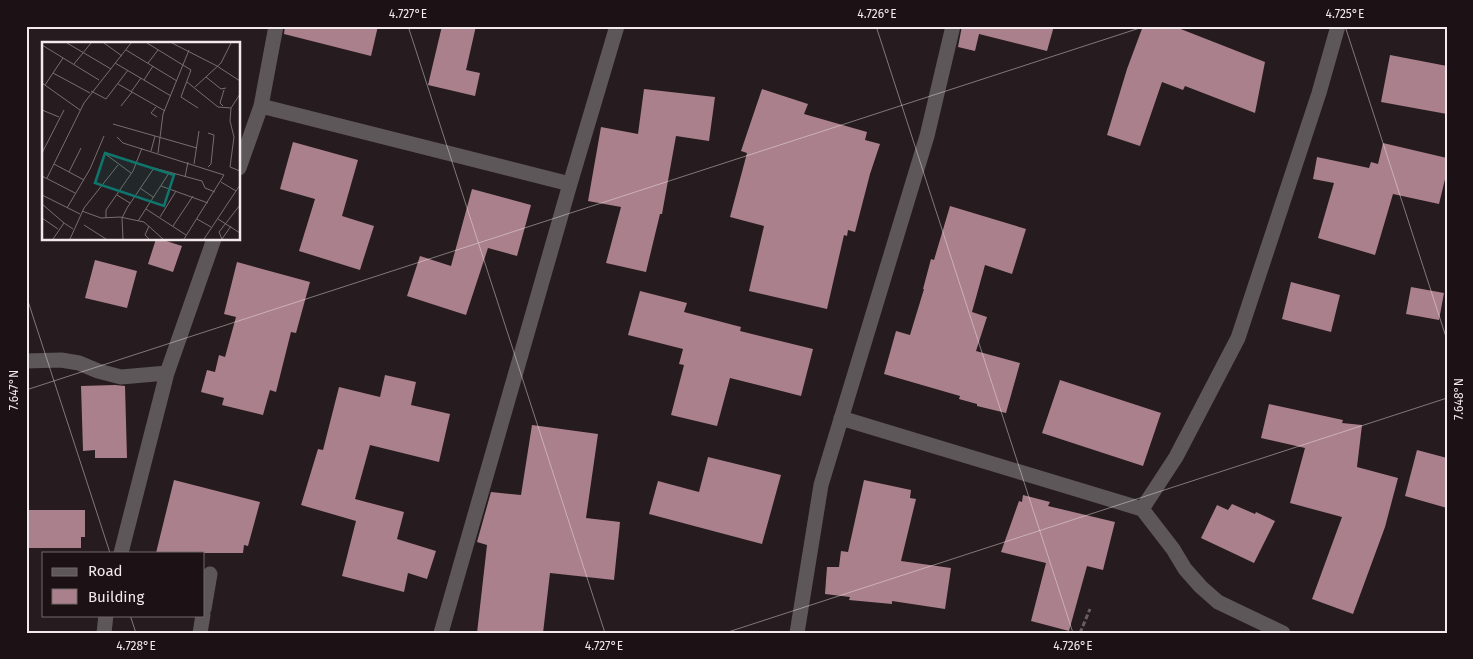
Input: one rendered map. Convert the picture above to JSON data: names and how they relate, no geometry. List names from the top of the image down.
{
  "legend": ["Road", "Building"],
  "coordinates": [
    "4.727°E",
    "4.726°E",
    "4.725°E",
    "7.647°N",
    "7.648°N",
    "4.728°E"
  ]
}
